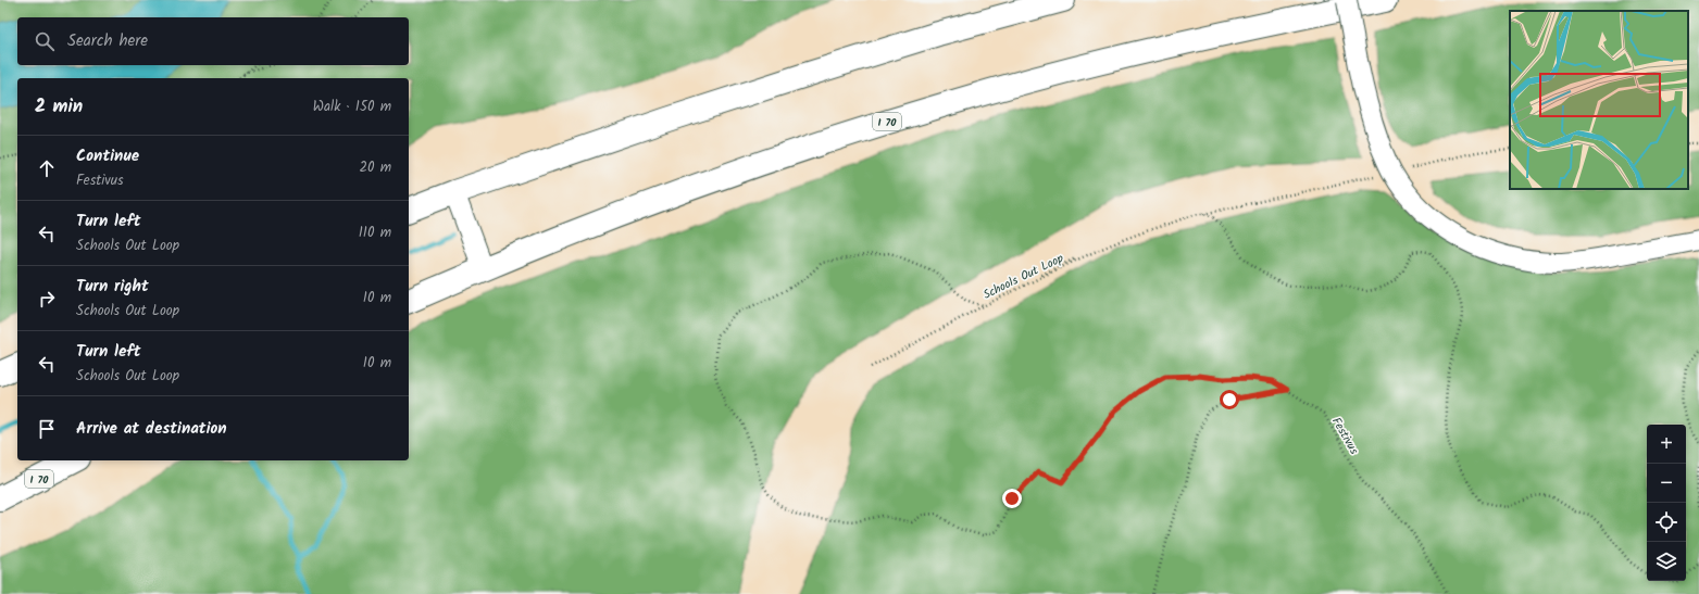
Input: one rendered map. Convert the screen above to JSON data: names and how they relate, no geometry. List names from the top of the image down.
{
  "streets": {
    "highway": ["I 70"],
    "path": ["Schools Out Loop", "Festivus"]
  },
  "crossings": [
    ["Schools Out Loop", "Festivus"]
  ],
  "page": {
    "search": "Search here",
    "heading": ["2 min", "Walk · 150 m"],
    "list": [
      ["Continue", "Festivus", "20 m"],
      ["Turn left", "Schools Out Loop", "110 m"],
      ["Turn right", "Schools Out Loop", "10 m"],
      ["Turn left", "Schools Out Loop", "10 m"],
      "Arrive at destination"
    ],
    "map_buttons": ["+", "−"]
  }
}
